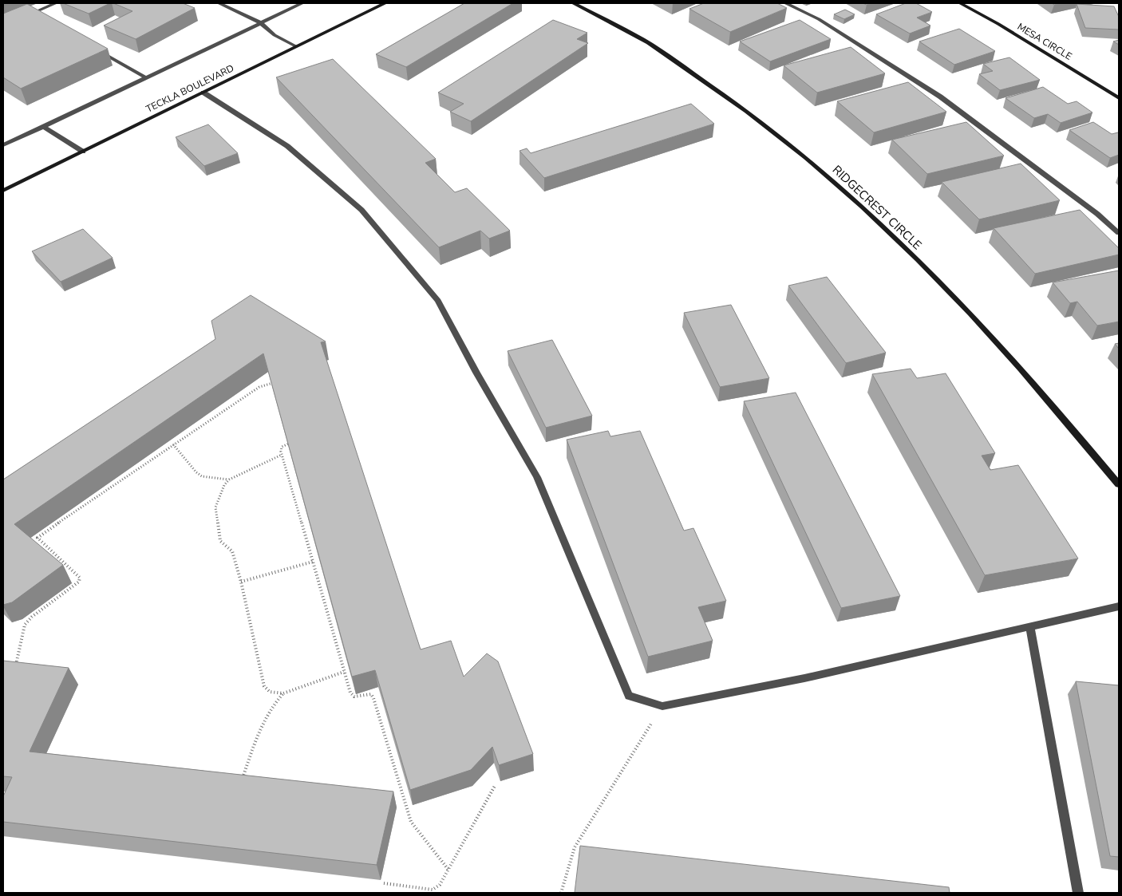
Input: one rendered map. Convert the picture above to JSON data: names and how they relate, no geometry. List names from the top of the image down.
{
  "streets": {
    "street": ["MESA CIRCLE", "TECKLA BOULEVARD", "RIDGECREST CIRCLE"]
  }
}
